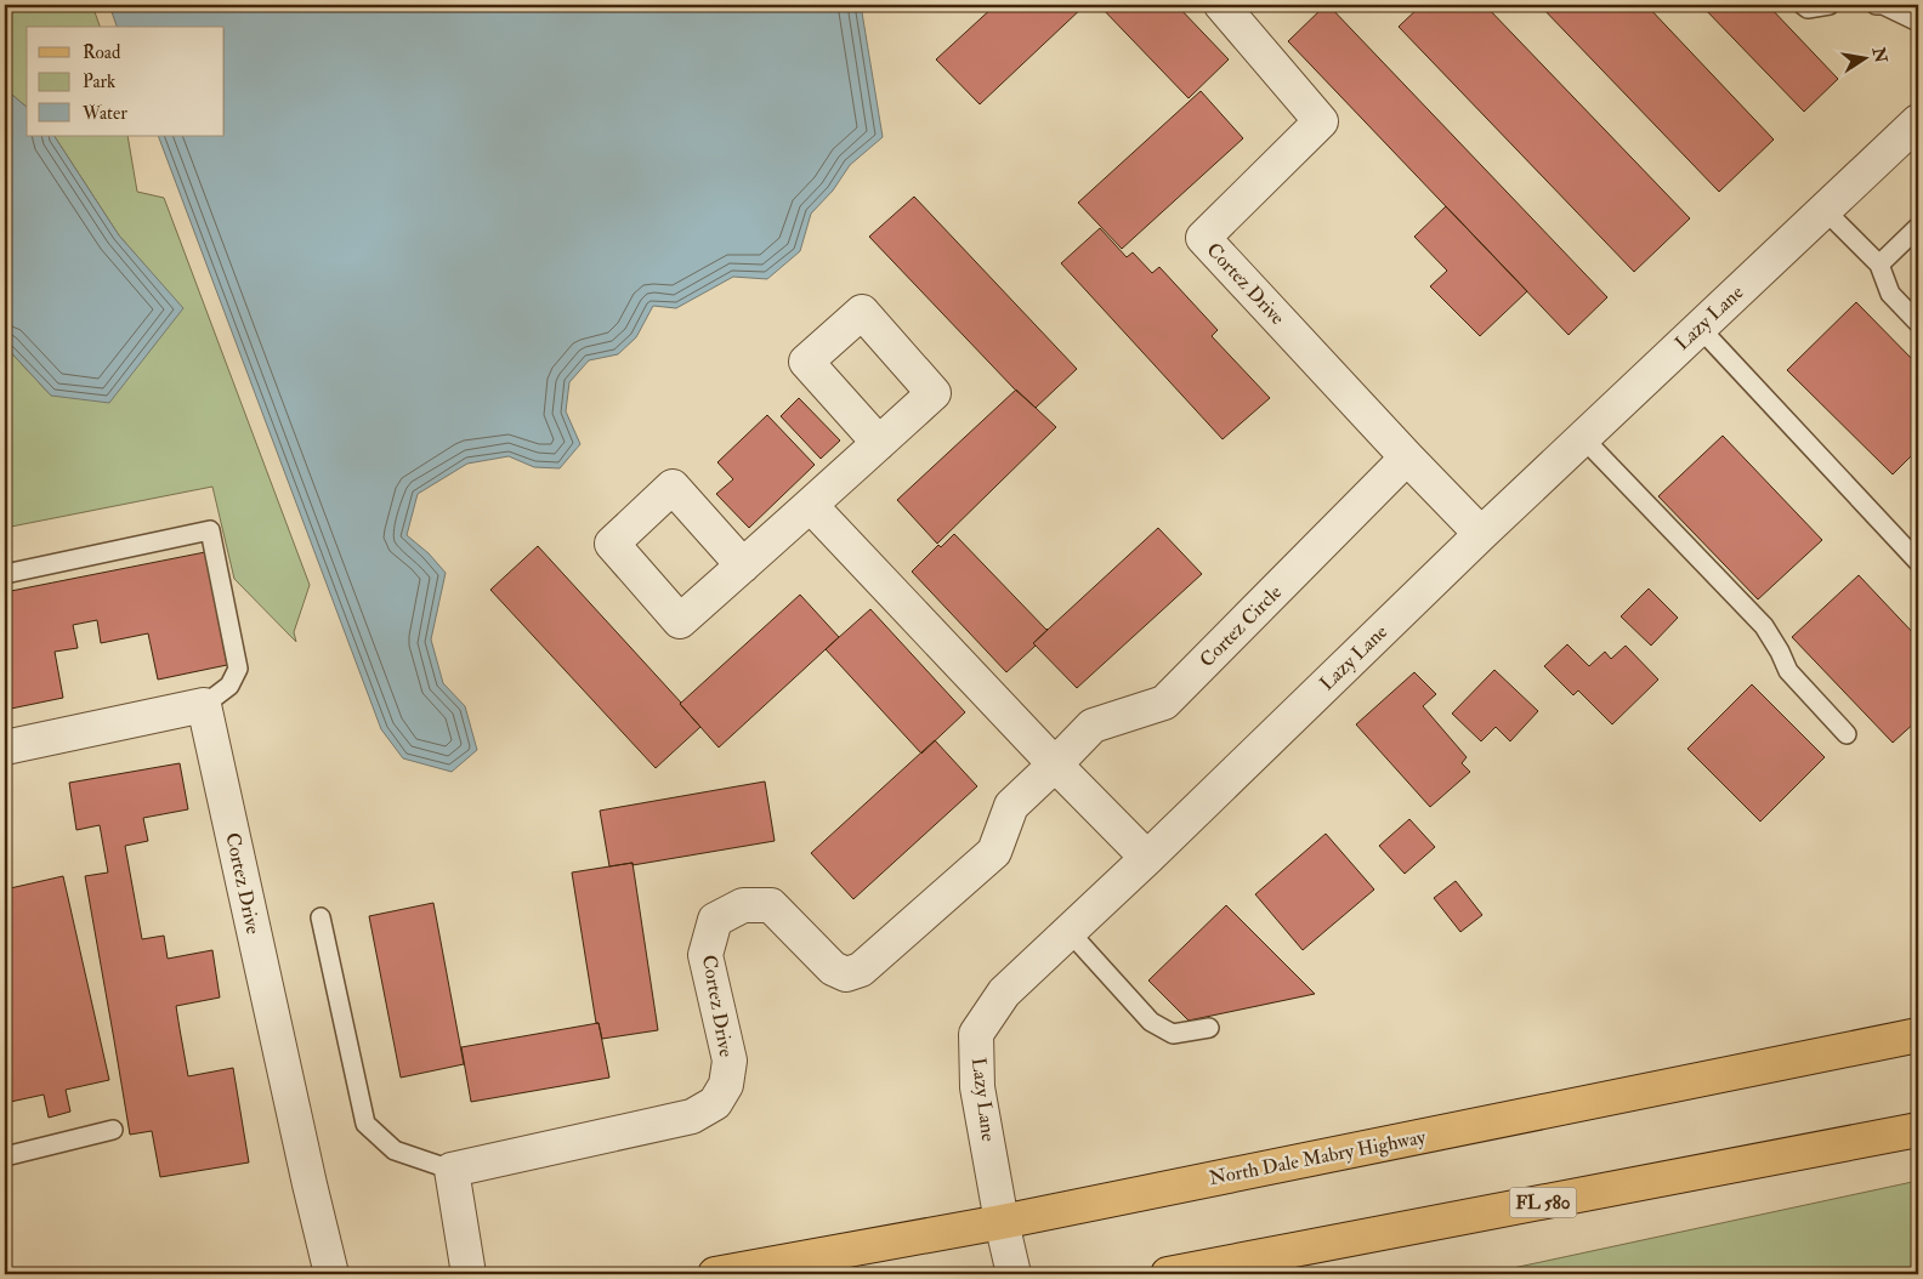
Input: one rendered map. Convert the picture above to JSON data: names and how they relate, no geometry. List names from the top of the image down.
{
  "streets": {
    "main road": ["North Dale Mabry Highway", "FL 580"],
    "street": ["Cortez Drive", "Lazy Lane", "Cortez Circle"]
  },
  "crossings": [
    ["Cortez Drive", "Lazy Lane"],
    ["Cortez Drive", "Cortez Circle"],
    ["Lazy Lane", "North Dale Mabry Highway"]
  ],
  "legend": ["Road", "Park", "Water"],
  "north": "right"
}
